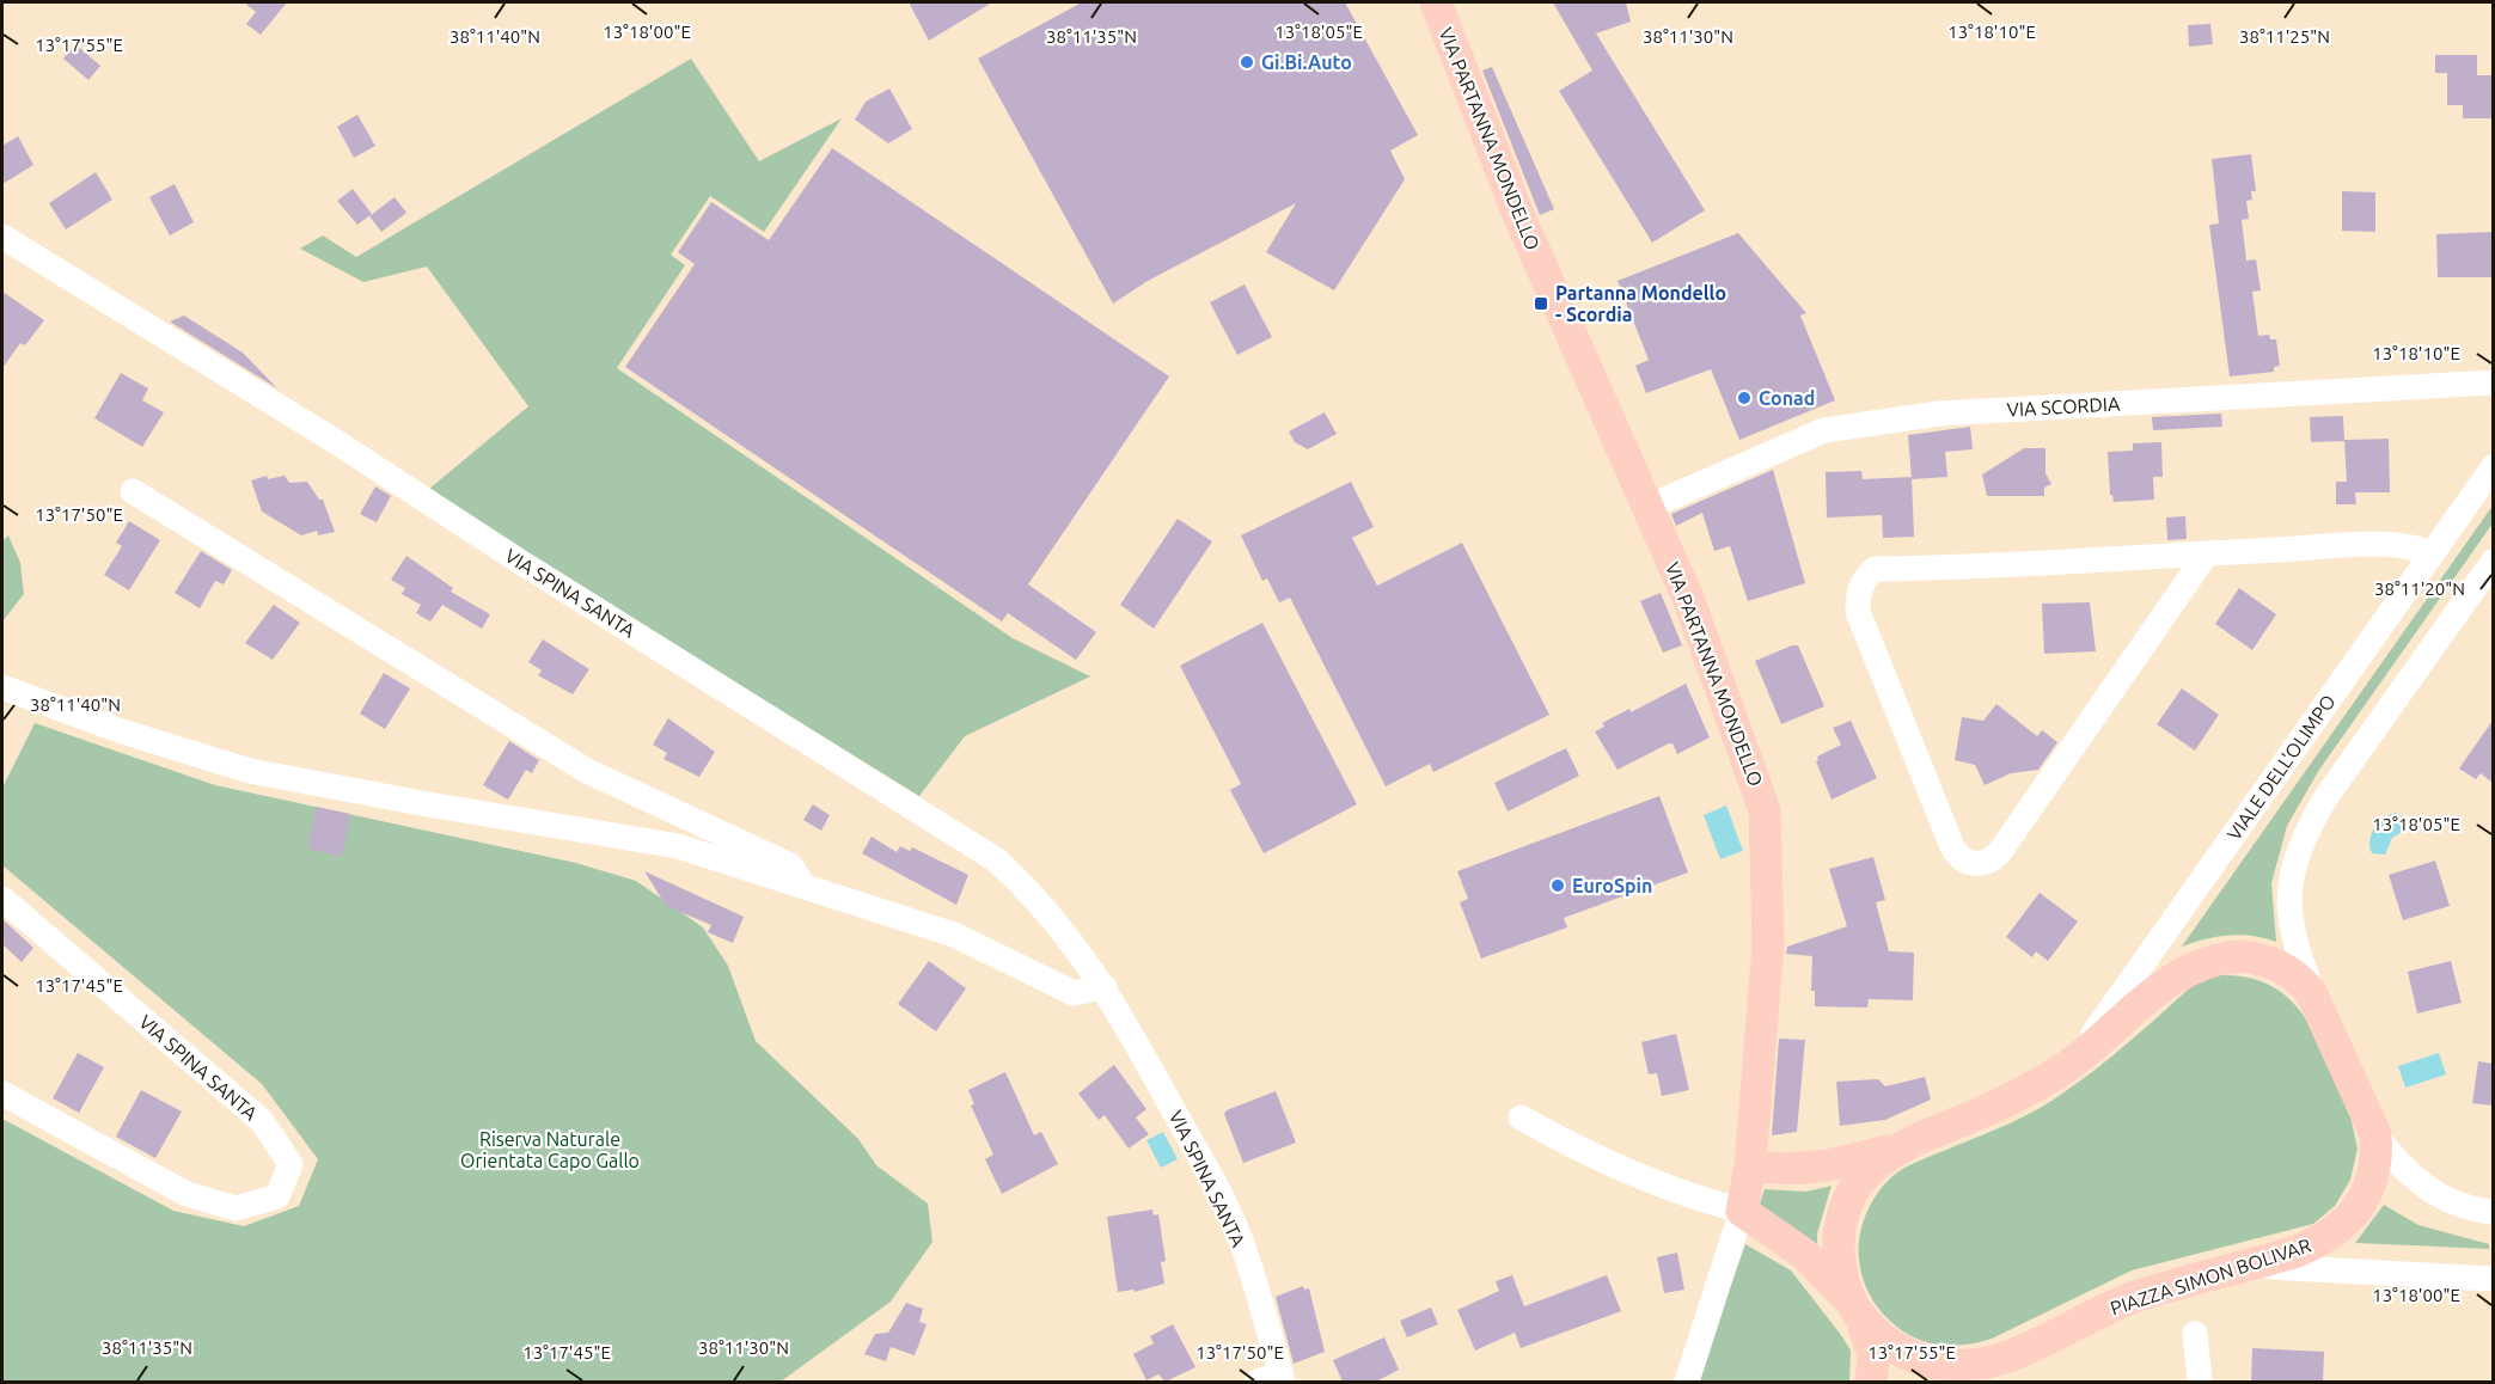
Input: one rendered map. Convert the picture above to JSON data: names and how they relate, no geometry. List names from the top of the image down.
{
  "streets": {
    "main road": ["VIA PARTANNA MONDELLO", "PIAZZA SIMON BOLIVAR"],
    "street": ["VIA SCORDIA", "VIA SPINA SANTA", "VIALE DELL'OLIMPO"]
  },
  "crossings": [
    ["VIA PARTANNA MONDELLO", "VIA SCORDIA"],
    ["VIALE DELL'OLIMPO", "PIAZZA SIMON BOLIVAR"]
  ],
  "parks": ["Riserva Naturale Orientata Capo Gallo"],
  "places": {
    "other": ["Gi.Bi.Auto", "Conad", "EuroSpin"],
    "transit": ["Partanna Mondello - Scordia"]
  },
  "coordinates": [
    "13°18'00\"E",
    "13°18'05\"E",
    "13°18'10\"E",
    "38°11'40\"N",
    "38°11'35\"N",
    "38°11'30\"N",
    "38°11'25\"N",
    "13°17'55\"E",
    "13°17'50\"E",
    "38°11'20\"N",
    "13°17'45\"E"
  ]
}
